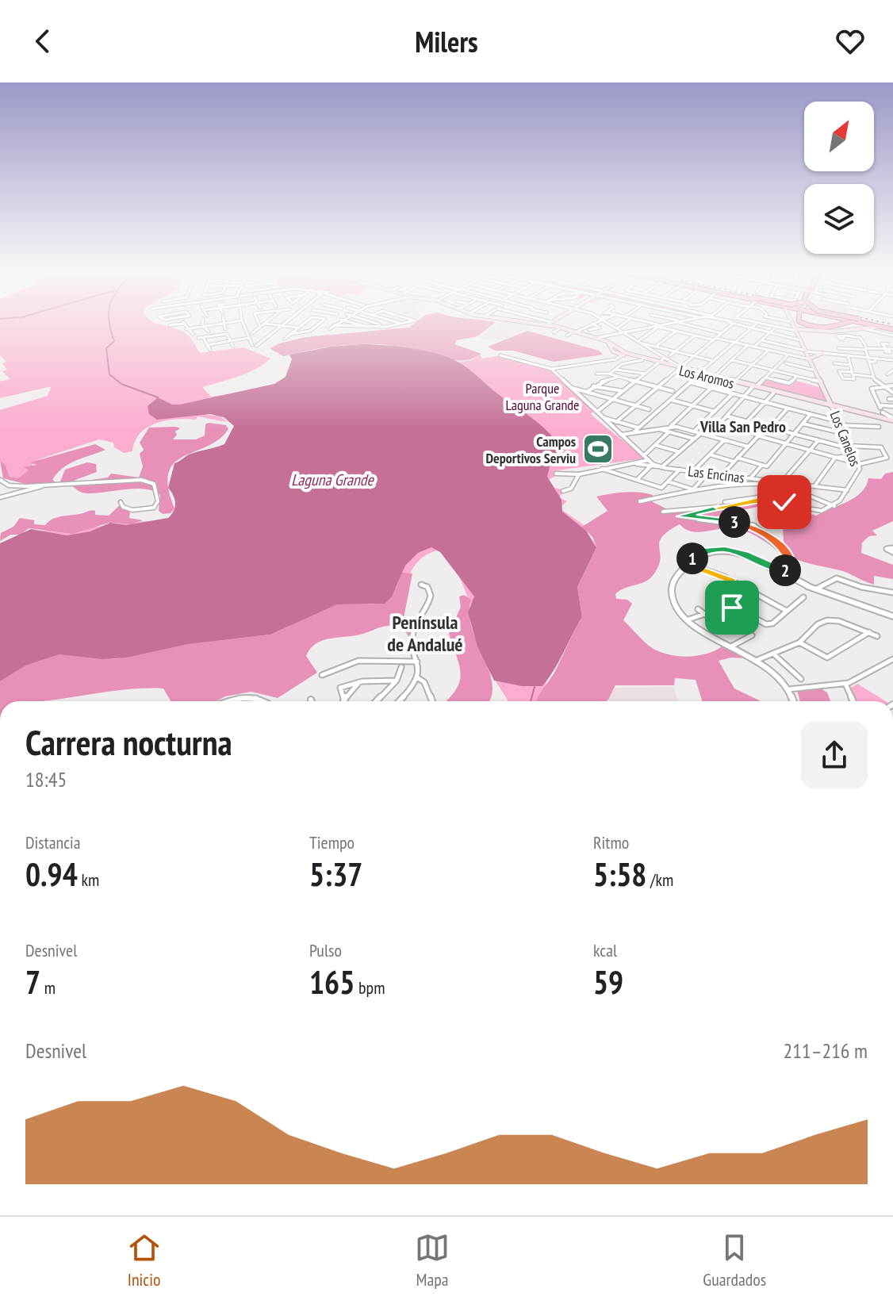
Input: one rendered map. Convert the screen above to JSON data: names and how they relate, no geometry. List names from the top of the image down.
{
  "streets": {
    "main road": ["Los Aromos", "Los Canelos"],
    "street": ["Las Encinas"]
  },
  "crossings": [
    ["Los Aromos", "Los Canelos"],
    ["Los Canelos", "Las Encinas"]
  ],
  "districts": ["Villa San Pedro", "Península de Andalué"],
  "water": ["Laguna Grande"],
  "parks": ["Parque Laguna Grande"],
  "places": {
    "sports": ["Campos Deportivos Serviu"]
  },
  "north": "top right",
  "page": {
    "header": "Milers",
    "pins": ["3", "1", "2"],
    "heading": ["Carrera nocturna", "18:45"],
    "stats": [
      ["Distancia", "0.94 km"],
      ["Tiempo", "5:37"],
      ["Ritmo", "5:58 /km"],
      ["Desnivel", "7 m"],
      ["Pulso", "165 bpm"],
      ["kcal", "59"]
    ],
    "chart": ["Desnivel", "211–216 m"],
    "tabs": ["Inicio", "Mapa", "Guardados"]
  }
}
